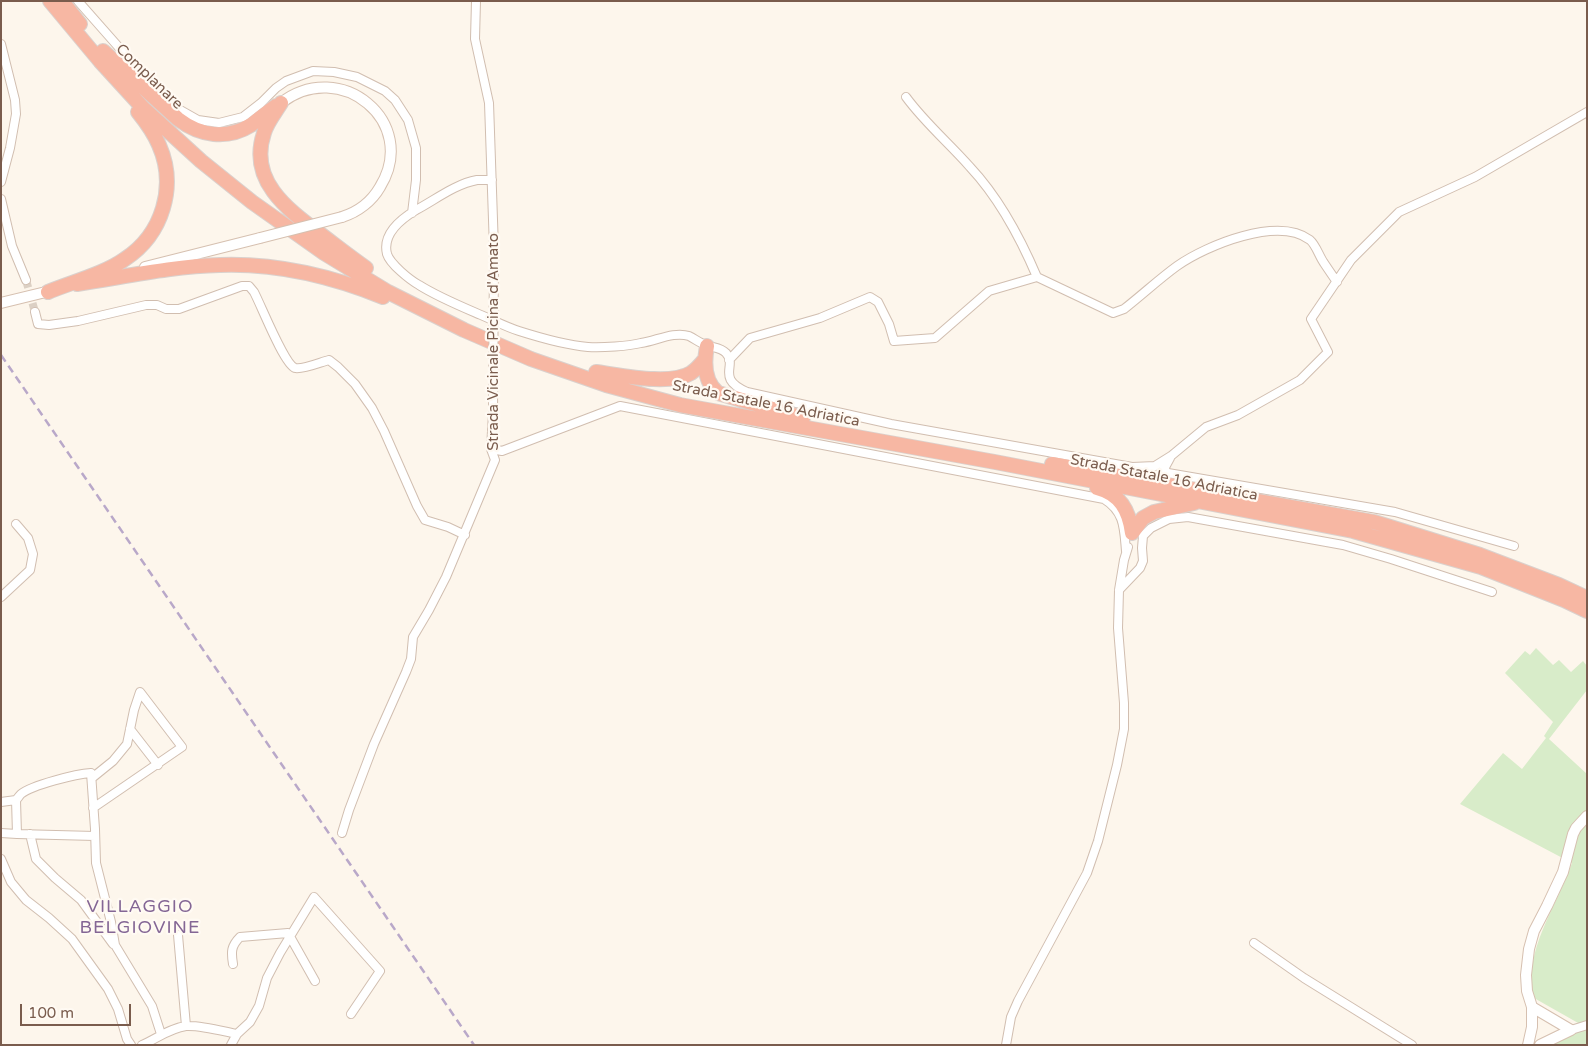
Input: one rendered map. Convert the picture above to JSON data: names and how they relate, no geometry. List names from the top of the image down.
{
  "streets": {
    "highway": ["Strada Statale 16 Adriatica"],
    "street": ["Complanare", "Strada Vicinale Picina d'Amato"]
  },
  "districts": ["VILLAGGIO BELGIOVINE"],
  "scale_bar": "100 m"
}
